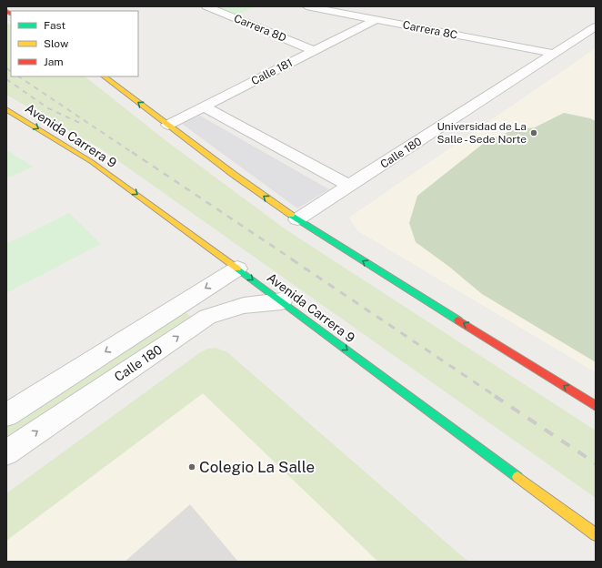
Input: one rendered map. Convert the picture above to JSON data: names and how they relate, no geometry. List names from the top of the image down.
{
  "streets": {
    "main road": ["Avenida Carrera 9"],
    "street": [
      "Carrera 8D",
      "Carrera 8C",
      "Calle 181",
      "Calle 180"
    ]
  },
  "crossings": [
    ["Carrera 8D", "Calle 181"],
    ["Carrera 8C", "Calle 181"],
    ["Carrera 8C", "Calle 180"],
    ["Avenida Carrera 9", "Calle 180"]
  ],
  "one_way": ["Avenida Carrera 9"],
  "places": ["Universidad de La Salle - Sede Norte", "Colegio La Salle"],
  "legend": ["Fast", "Slow", "Jam"]
}
